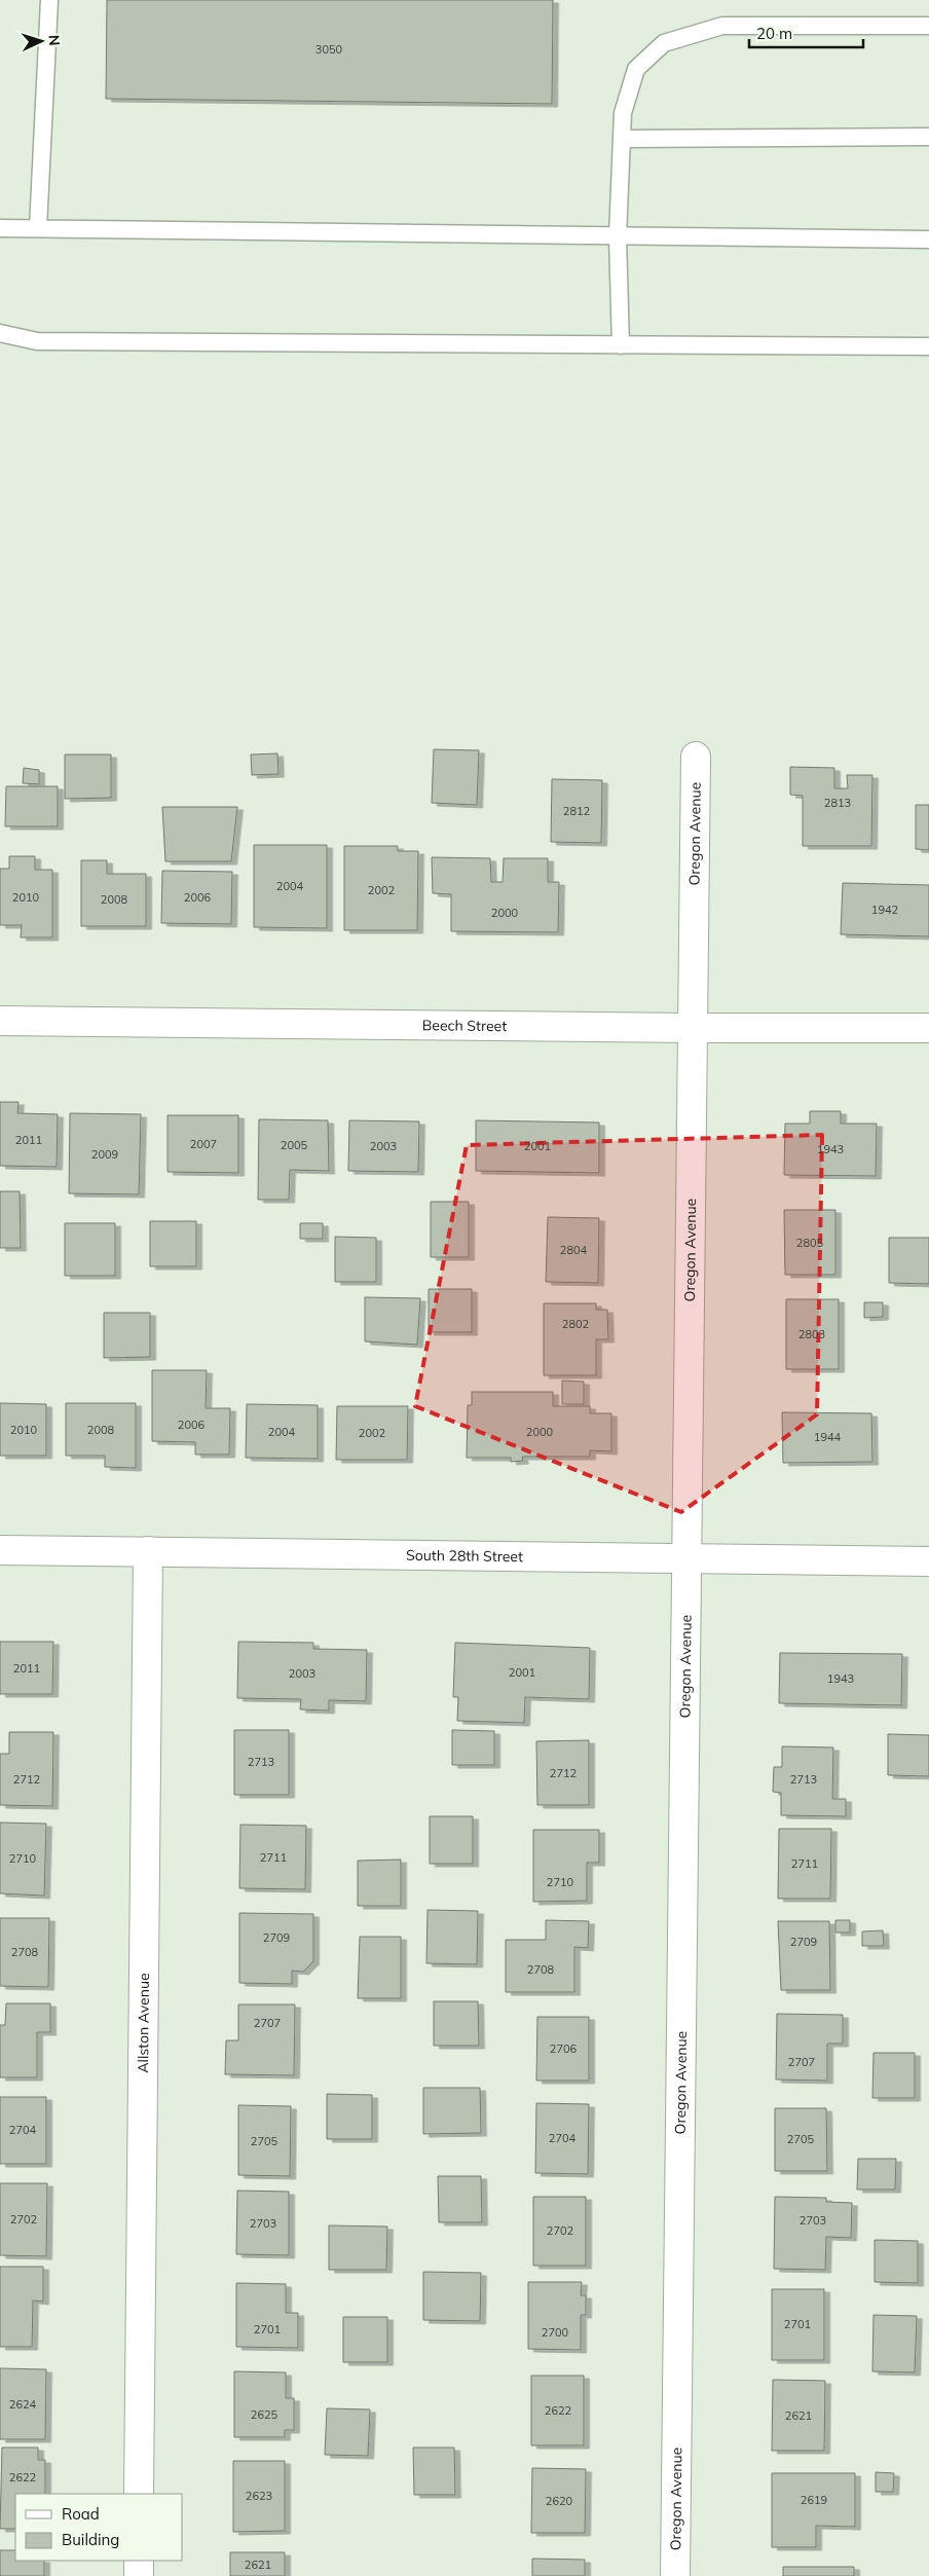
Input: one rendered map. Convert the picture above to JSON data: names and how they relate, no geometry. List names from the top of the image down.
{
  "streets": {
    "street": [
      "Oregon Avenue",
      "Beech Street",
      "South 28th Street",
      "Allston Avenue"
    ]
  },
  "crossings": [
    ["Oregon Avenue", "Beech Street"],
    ["Oregon Avenue", "South 28th Street"],
    ["South 28th Street", "Allston Avenue"]
  ],
  "house_numbers": [
    "3050",
    "2813",
    "2812",
    "2004",
    "2002",
    "2010",
    "2006",
    "2008",
    "1942",
    "2000",
    "2011",
    "2007",
    "2005",
    "2003",
    "2001",
    "1943",
    "2009",
    "2805",
    "2804",
    "2802",
    "2803",
    "2006",
    "2010",
    "2008",
    "2004",
    "2000",
    "2002",
    "1944",
    "2011",
    "2001",
    "2003",
    "1943",
    "2713",
    "2712",
    "2712",
    "2713",
    "2711",
    "2710",
    "2711",
    "2710",
    "2709",
    "2709",
    "2708",
    "2708",
    "2707",
    "2706",
    "2707",
    "2704",
    "2704",
    "2705",
    "2705",
    "2702",
    "2703",
    "2703",
    "2702",
    "2701",
    "2701",
    "2700",
    "2624",
    "2622",
    "2625",
    "2621",
    "2622",
    "2623",
    "2619",
    "2620",
    "2621"
  ],
  "legend": ["Road", "Building"],
  "scale_bar": "20 m",
  "north": "right"
}
